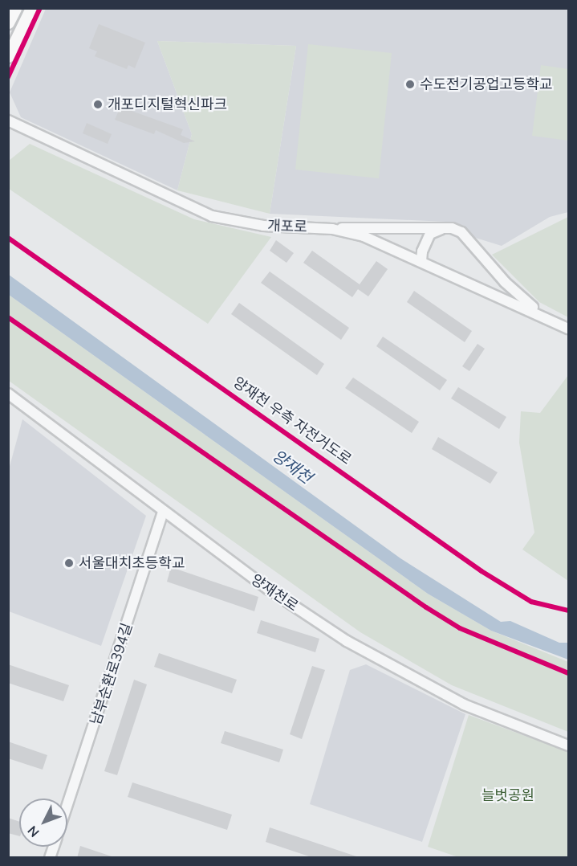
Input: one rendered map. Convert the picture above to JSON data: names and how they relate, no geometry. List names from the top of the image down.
{
  "streets": {
    "street": ["개포로", "양재천로", "남부순환로394길"],
    "cycle path": ["양재천 우측 자전거도로"]
  },
  "crossings": [
    ["양재천로", "남부순환로394길"]
  ],
  "water": ["양재천"],
  "parks": ["늘벗공원"],
  "places": ["수도전기공업고등학교", "개포디지털혁신파크", "서울대치초등학교"],
  "north": "bottom left"
}
